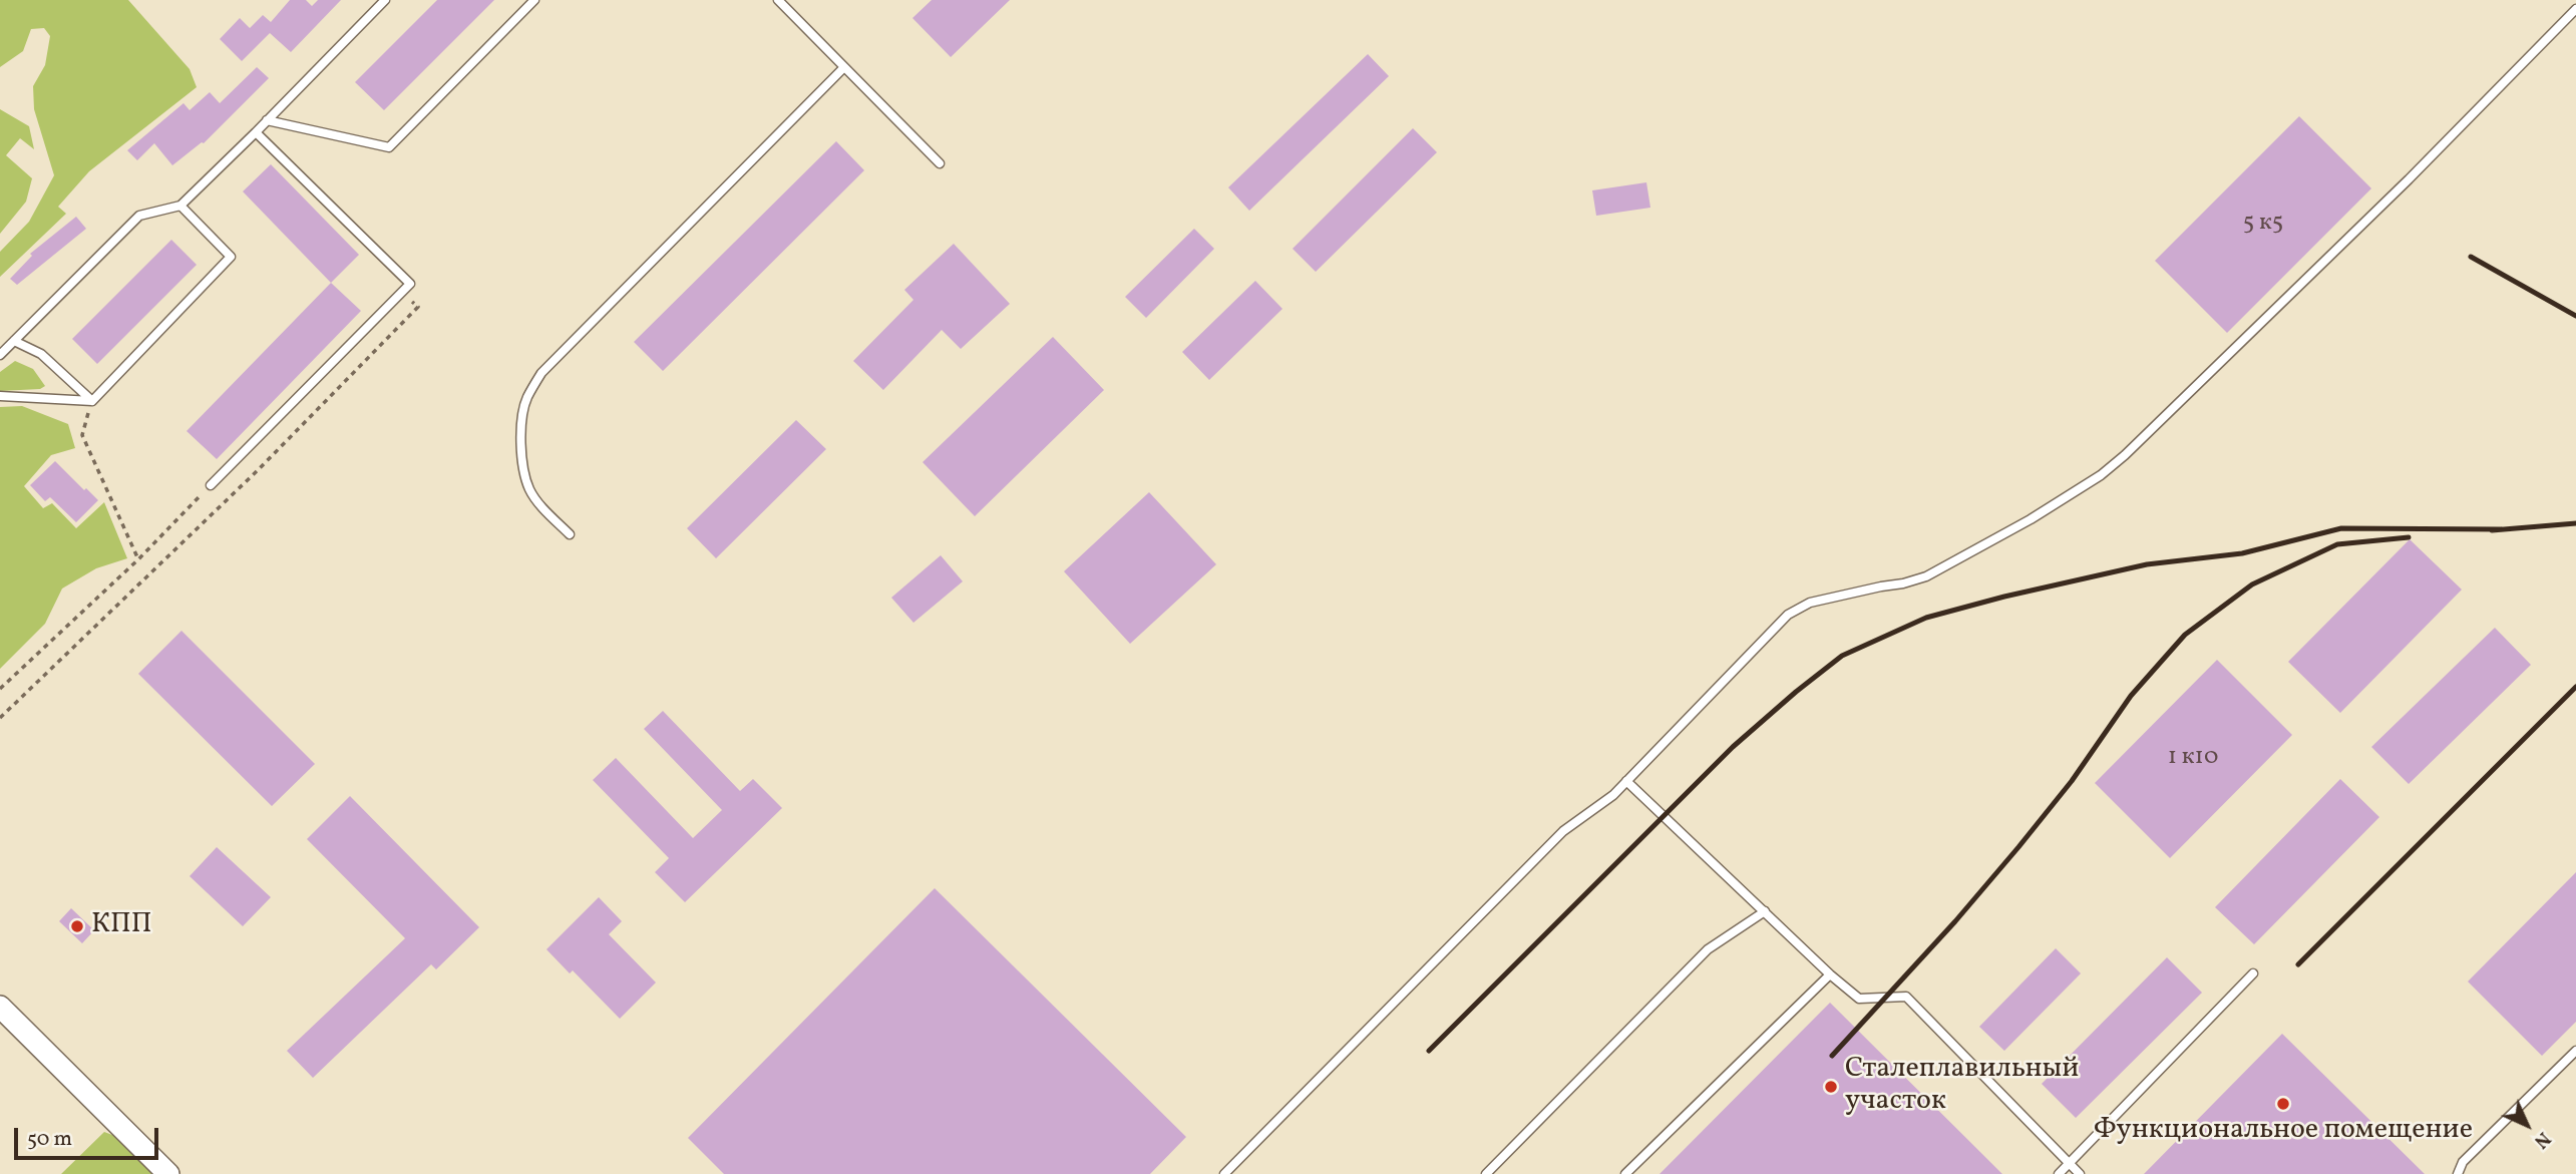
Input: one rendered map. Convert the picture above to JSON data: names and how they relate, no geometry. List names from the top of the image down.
{
  "places": ["КПП", "Сталеплавильный участок", "Функциональное помещение"],
  "house_numbers": ["5 к5", "1 к10"],
  "scale_bar": "50 m",
  "north": "bottom right"
}
